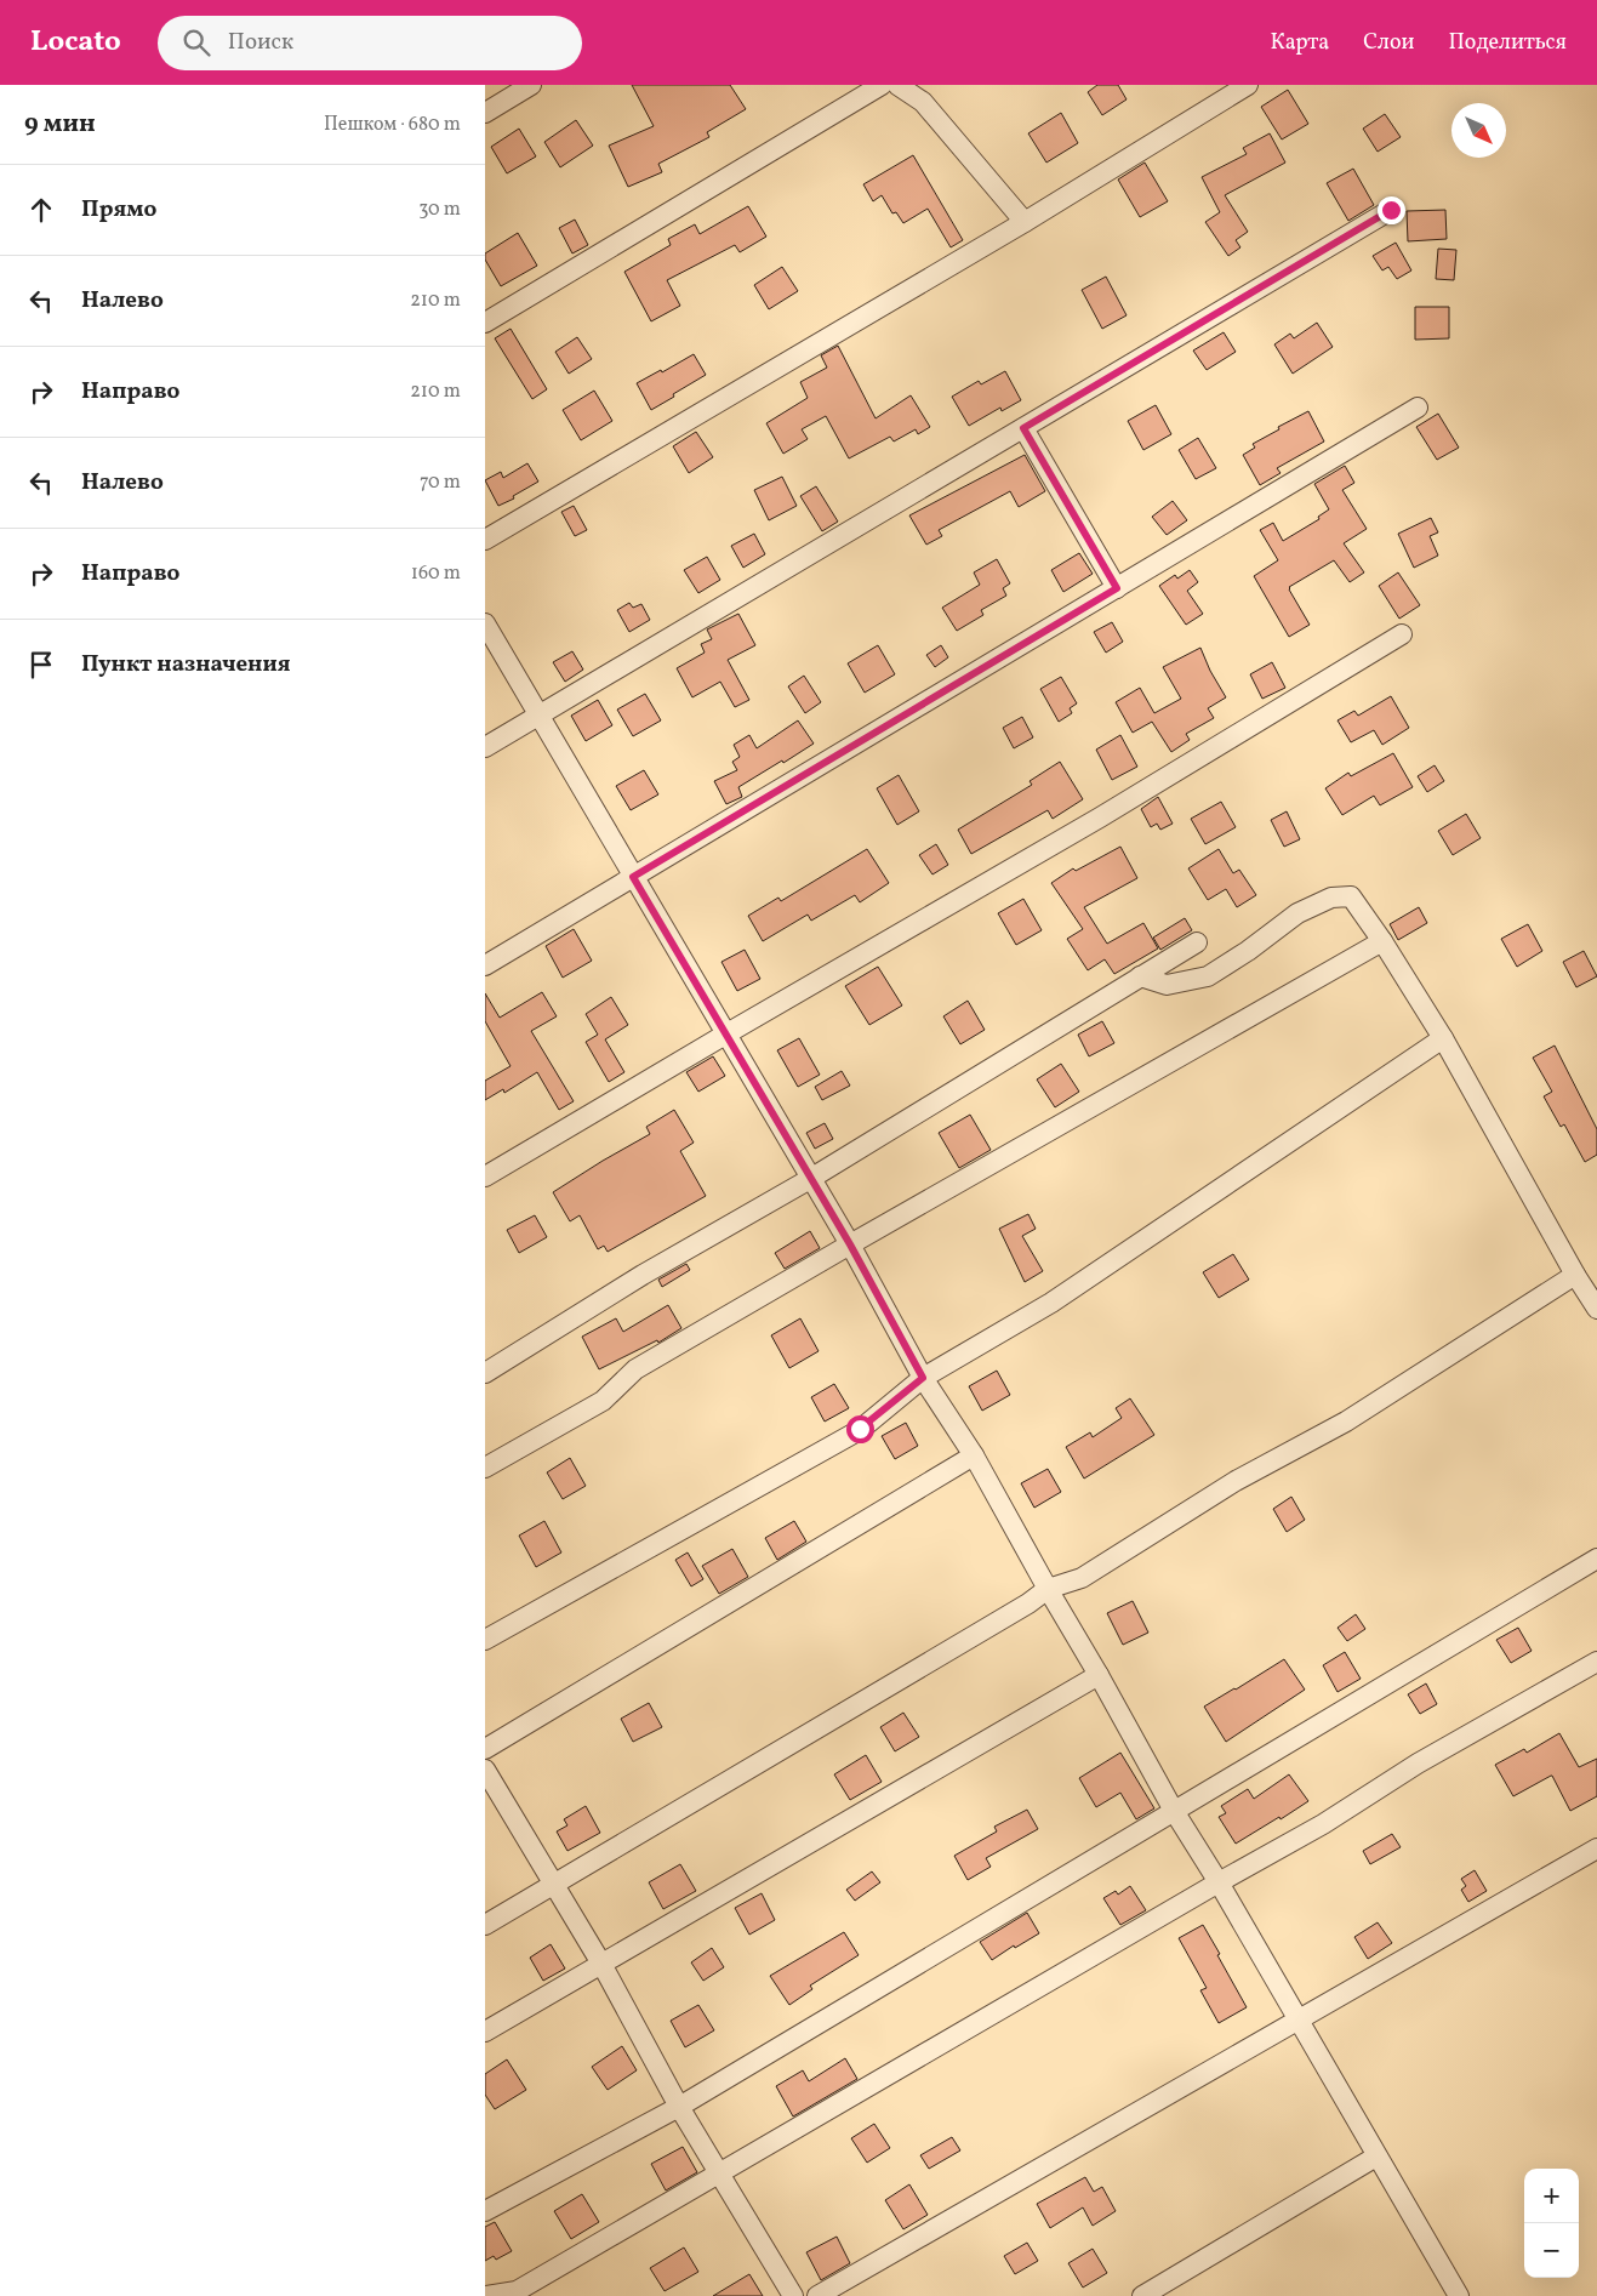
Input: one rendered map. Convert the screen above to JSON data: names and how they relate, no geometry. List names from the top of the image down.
{
  "north": "bottom right",
  "page": {
    "header": "Locato",
    "search": "Поиск",
    "nav": ["Карта", "Слои", "Поделиться"],
    "heading": ["9 мин", "Пешком · 680 m"],
    "list": [
      ["Прямо", "30 m"],
      ["Налево", "210 m"],
      ["Направо", "210 m"],
      ["Налево", "70 m"],
      ["Направо", "160 m"],
      "Пункт назначения"
    ],
    "map_buttons": ["+", "−"]
  }
}
